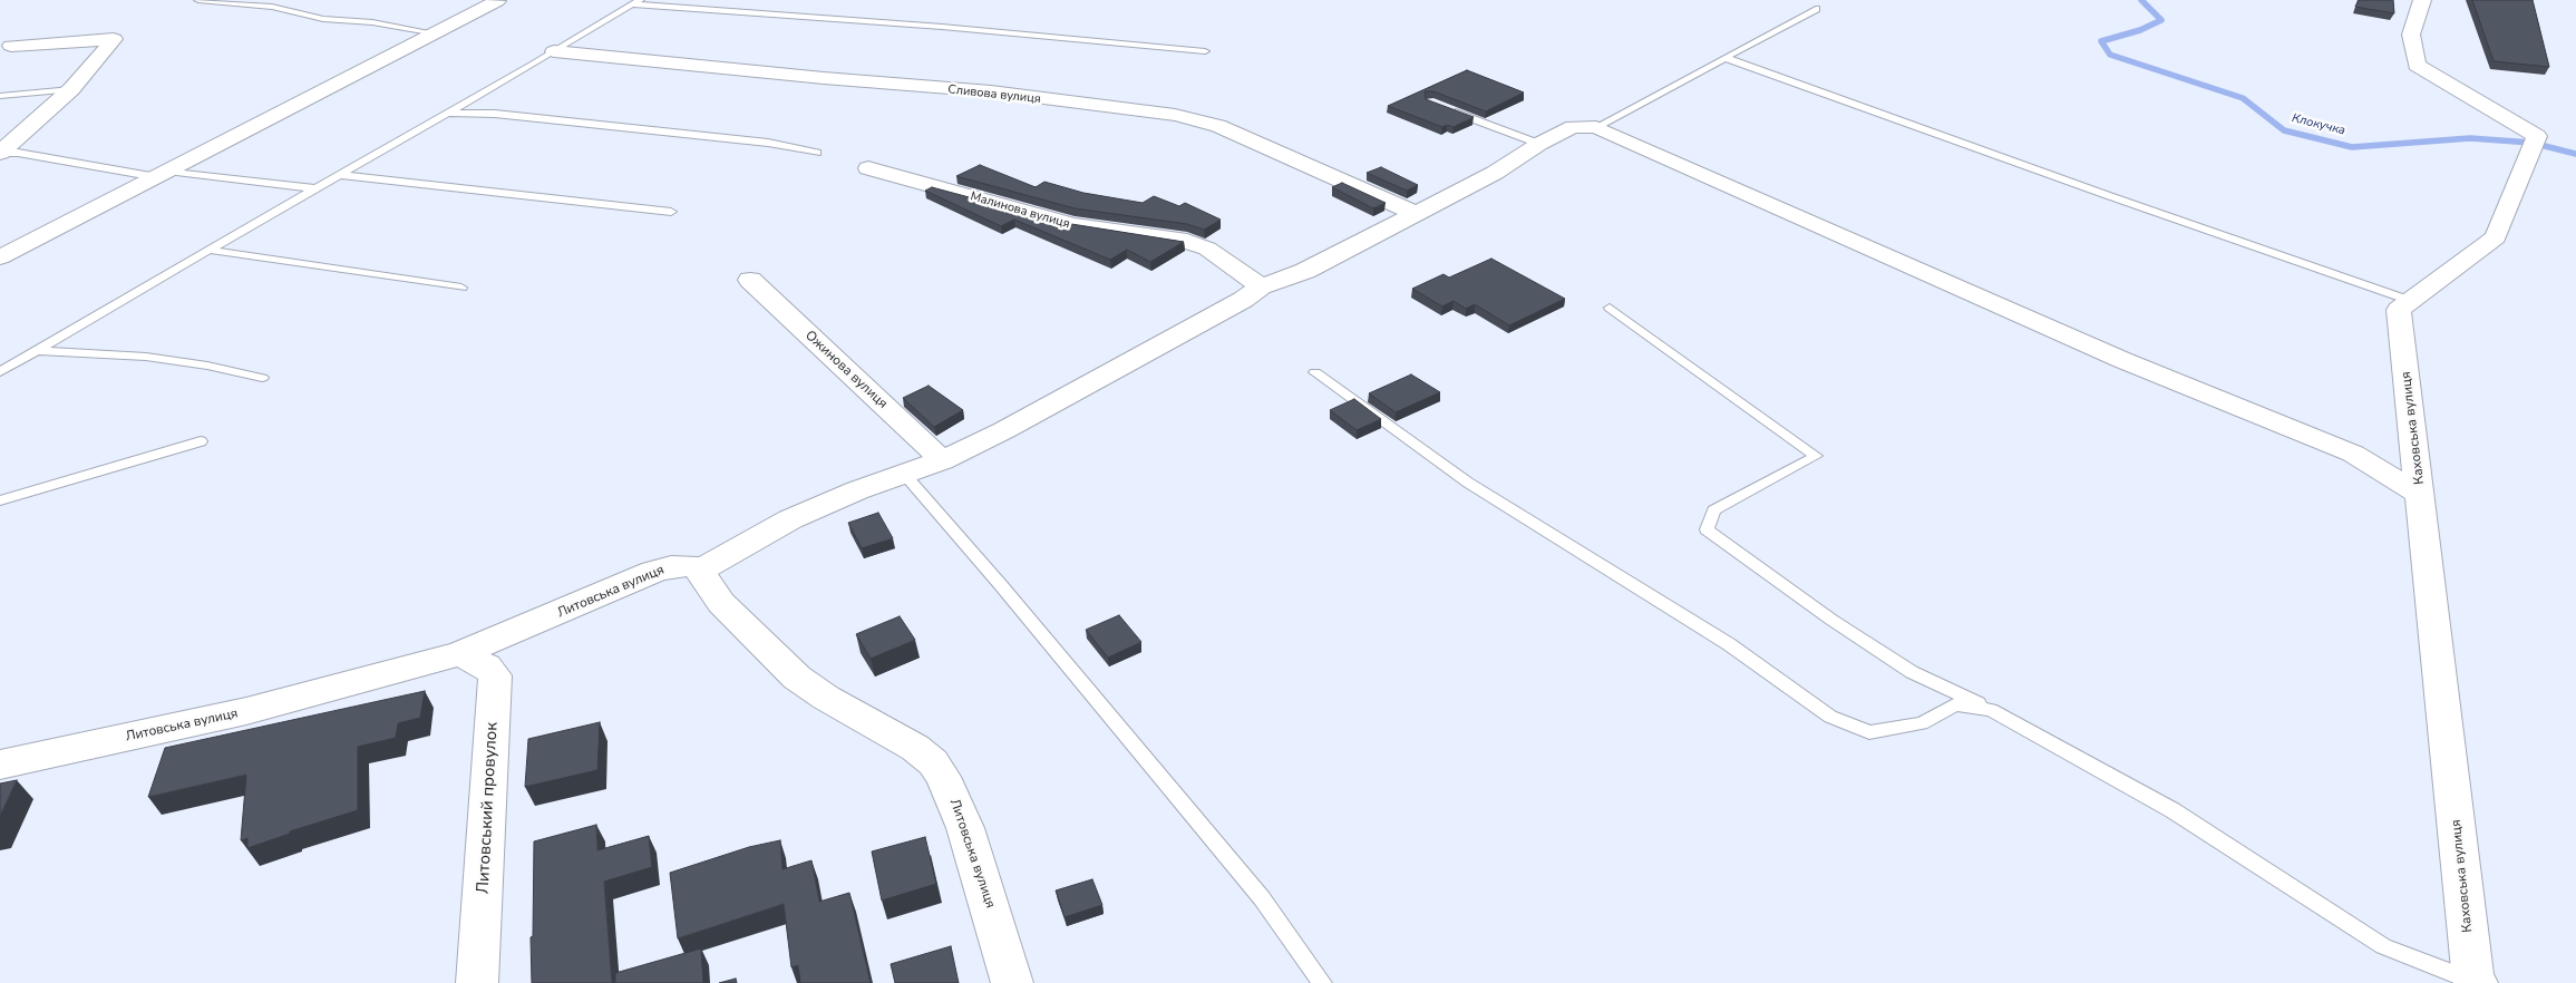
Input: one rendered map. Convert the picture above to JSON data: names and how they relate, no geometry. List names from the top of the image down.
{
  "streets": {
    "street": [
      "Сливова вулиця",
      "Малинова вулиця",
      "Ожинова вулиця",
      "Каховська вулиця",
      "Литовська вулиця",
      "Литовський провулок"
    ]
  },
  "crossings": [
    ["Литовська вулиця", "Литовський провулок"]
  ],
  "water": ["Клокучка"]
}
